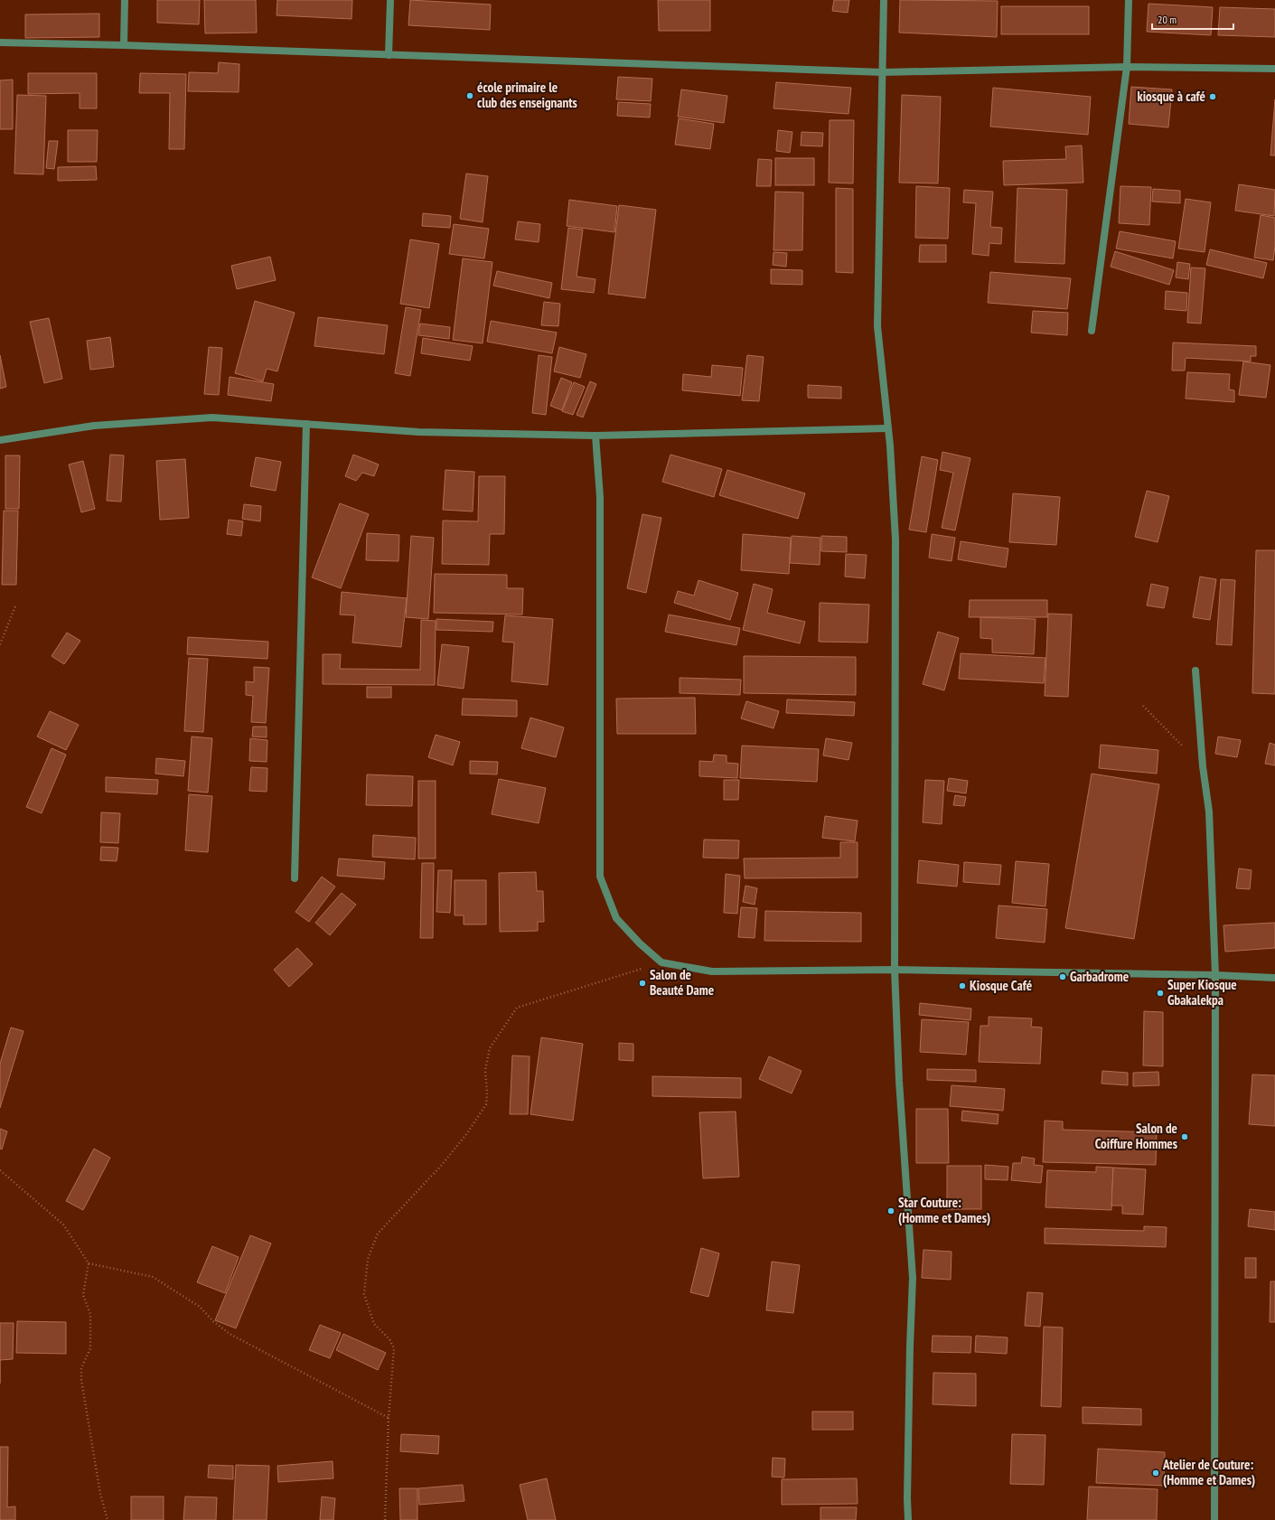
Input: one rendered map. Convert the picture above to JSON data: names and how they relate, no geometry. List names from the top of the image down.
{
  "places": [
    "école primaire le club des enseignants",
    "kiosque à café",
    "Garbadrome",
    "Salon de Beauté Dame",
    "Kiosque Café",
    "Super Kiosque Gbakalekpa",
    "Salon de Coiffure Hommes",
    "Star Couture: (Homme et Dames)",
    "Atelier de Couture: (Homme et Dames)"
  ],
  "scale_bar": "20 m"
}
